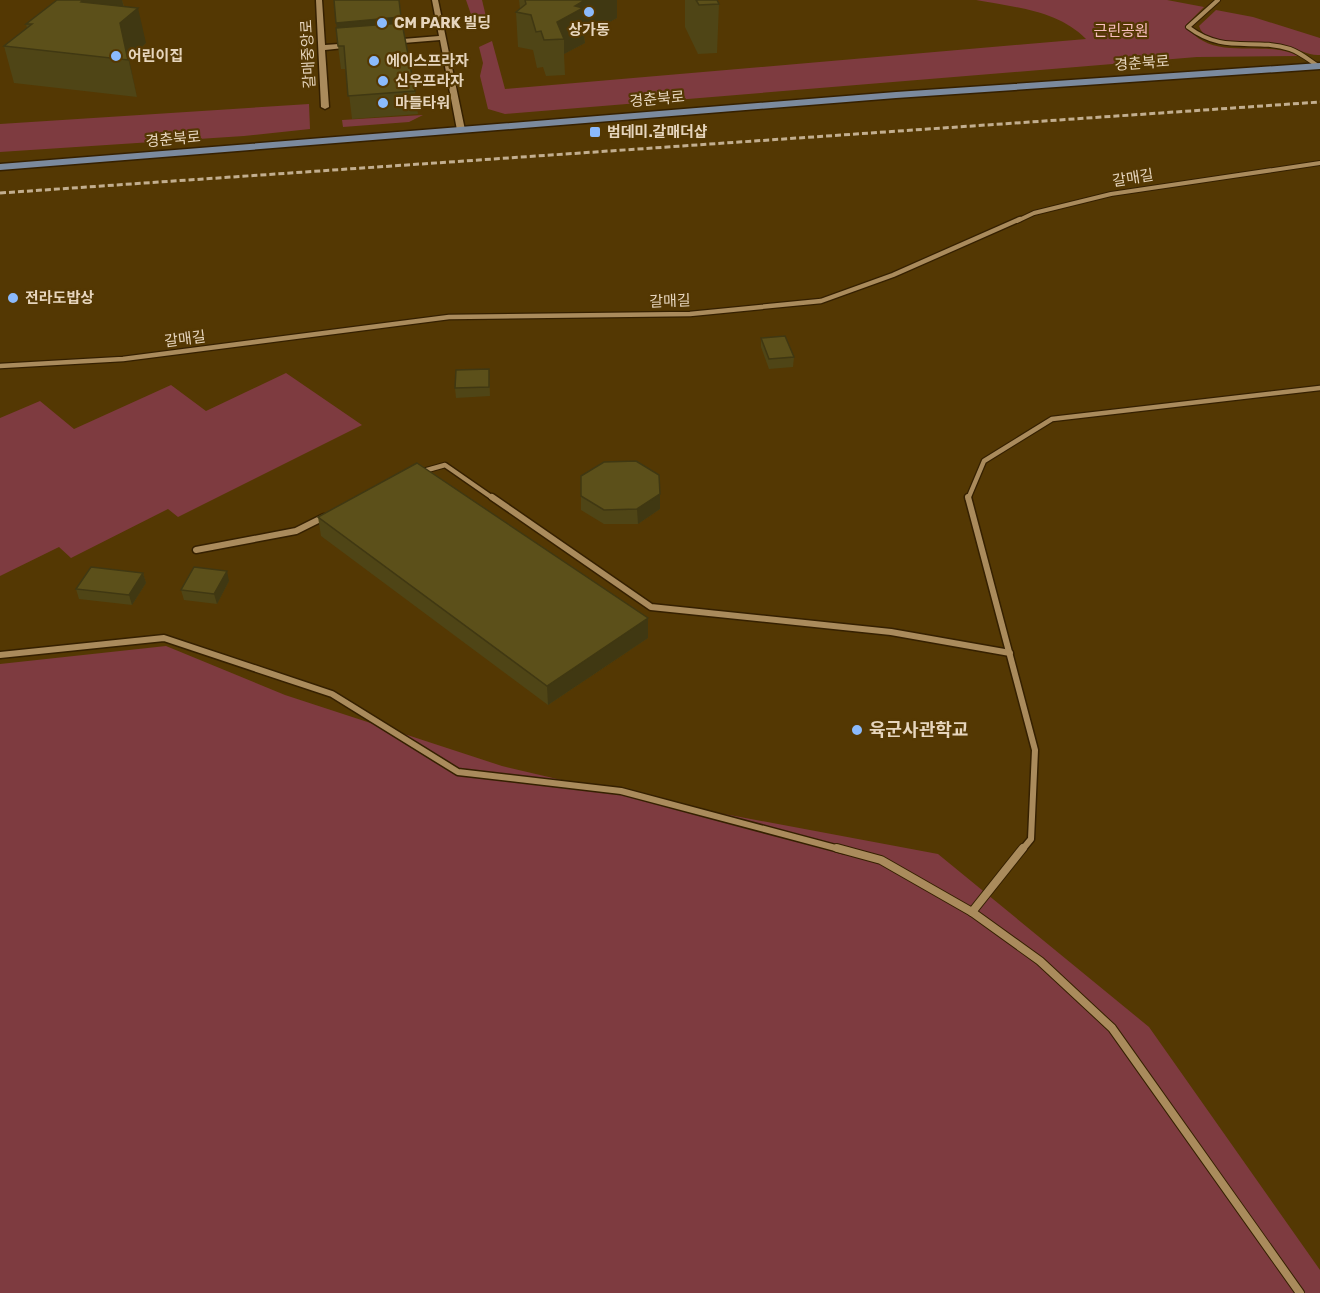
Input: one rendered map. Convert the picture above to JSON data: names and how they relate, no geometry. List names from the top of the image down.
{
  "streets": {
    "main road": ["경춘북로"],
    "street": ["갈매중앙로", "갈매길"]
  },
  "parks": ["근린공원"],
  "places": {
    "other": [
      "상가동",
      "CM PARK 빌딩",
      "어린이집",
      "에이스프라자",
      "신우프라자",
      "마들타워",
      "전라도밥상",
      "육군사관학교"
    ],
    "transit": ["범데미.갈매더샵"]
  }
}
